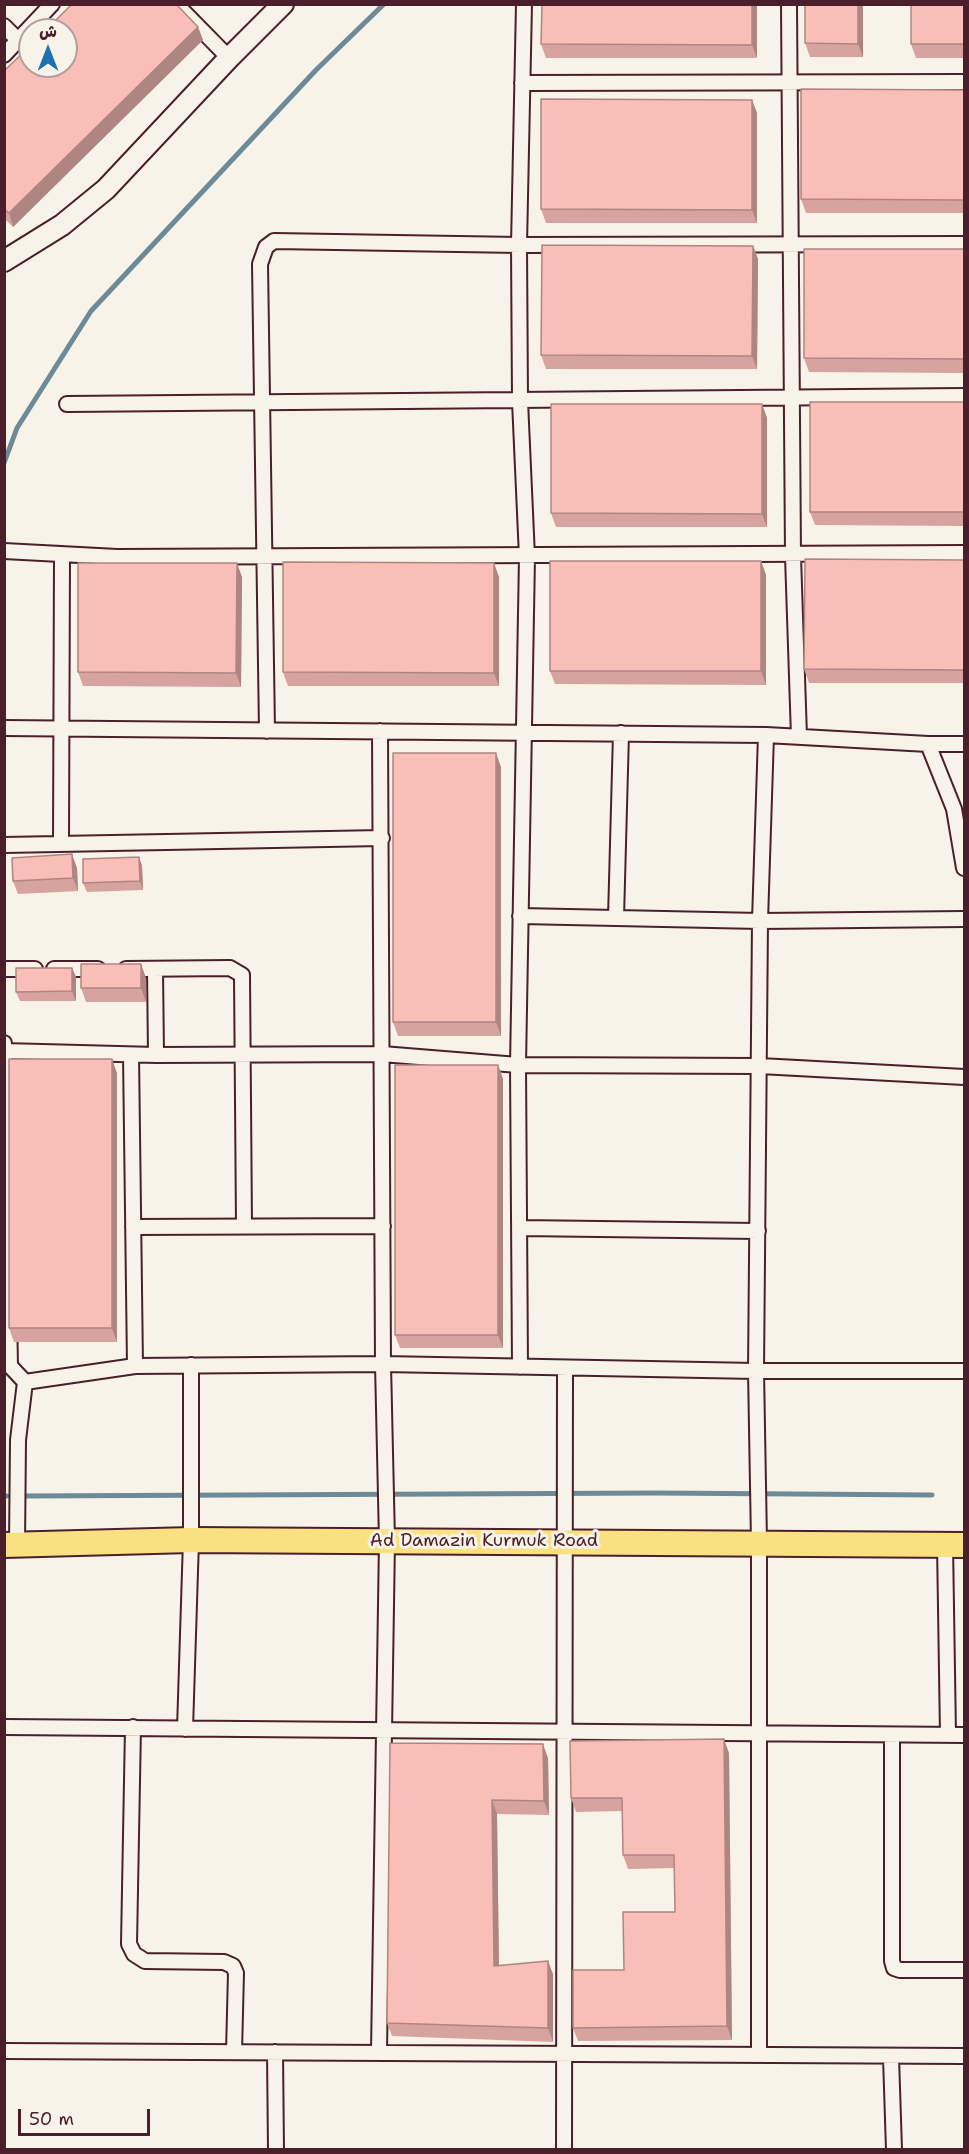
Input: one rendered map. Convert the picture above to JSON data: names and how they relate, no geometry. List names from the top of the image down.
{
  "streets": {
    "highway": ["Ad Damazin Kurmuk Road"]
  },
  "scale_bar": "50 m",
  "north": "top"
}
